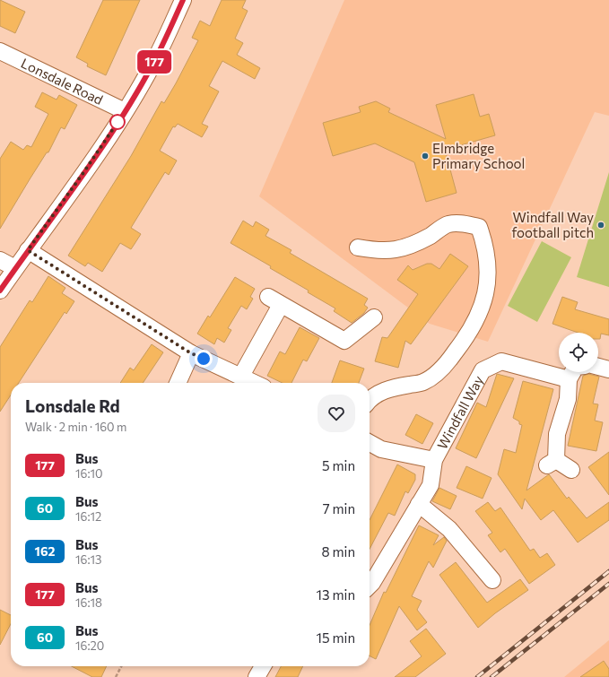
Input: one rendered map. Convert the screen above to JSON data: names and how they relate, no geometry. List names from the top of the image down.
{
  "streets": {
    "street": ["Lonsdale Road", "Windfall Way"]
  },
  "places": ["Elmbridge Primary School", "Windfall Way football pitch"],
  "lines": ["bus line 177"],
  "page": {
    "on_map": "177",
    "heading": ["Lonsdale Rd", "Walk · 2 min · 160 m"],
    "list": [
      {
        "mark": "177",
        "name": "Bus",
        "note": "16:10",
        "value": "5 min"
      },
      {
        "mark": "60",
        "name": "Bus",
        "note": "16:12",
        "value": "7 min"
      },
      {
        "mark": "162",
        "name": "Bus",
        "note": "16:13",
        "value": "8 min"
      },
      {
        "mark": "177",
        "name": "Bus",
        "note": "16:18",
        "value": "13 min"
      },
      {
        "mark": "60",
        "name": "Bus",
        "note": "16:20",
        "value": "15 min"
      }
    ]
  }
}
